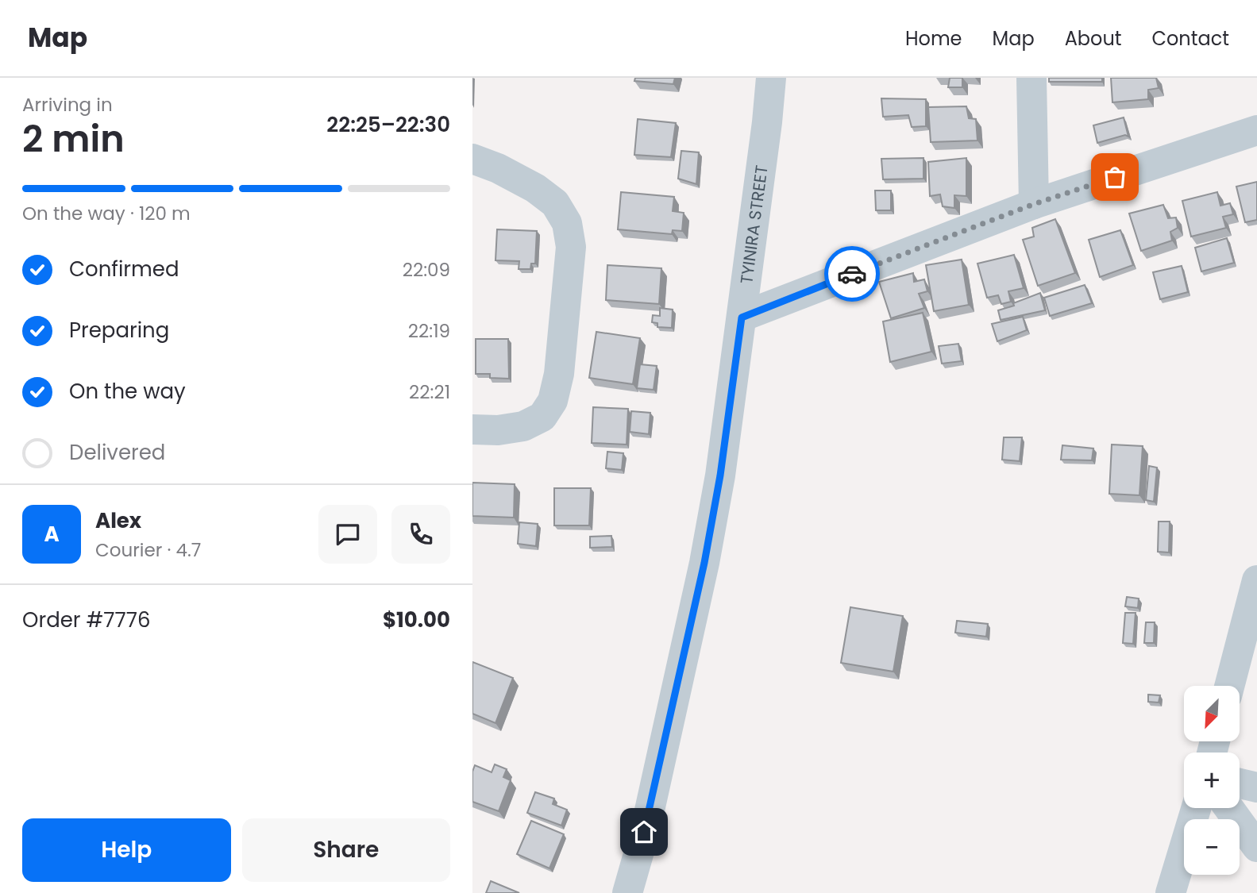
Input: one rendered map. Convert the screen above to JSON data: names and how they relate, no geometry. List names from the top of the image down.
{
  "streets": {
    "street": ["TYINIRA STREET"]
  },
  "north": "bottom left",
  "page": {
    "header": "Map",
    "nav": [
      "Home",
      "Map",
      "About",
      "Contact"
    ],
    "heading": ["2 min", "Arriving in", "22:25–22:30"],
    "panel": [
      "Alex",
      "Courier · 4.7",
      "Order #7776",
      "$10.00"
    ],
    "bar": "On the way · 120 m",
    "list": [
      ["Confirmed", "22:09"],
      ["Preparing", "22:19"],
      ["On the way", "22:21"],
      "Delivered"
    ],
    "round": "A",
    "map_buttons": ["+", "−"],
    "buttons": ["Help", "Share"]
  }
}
